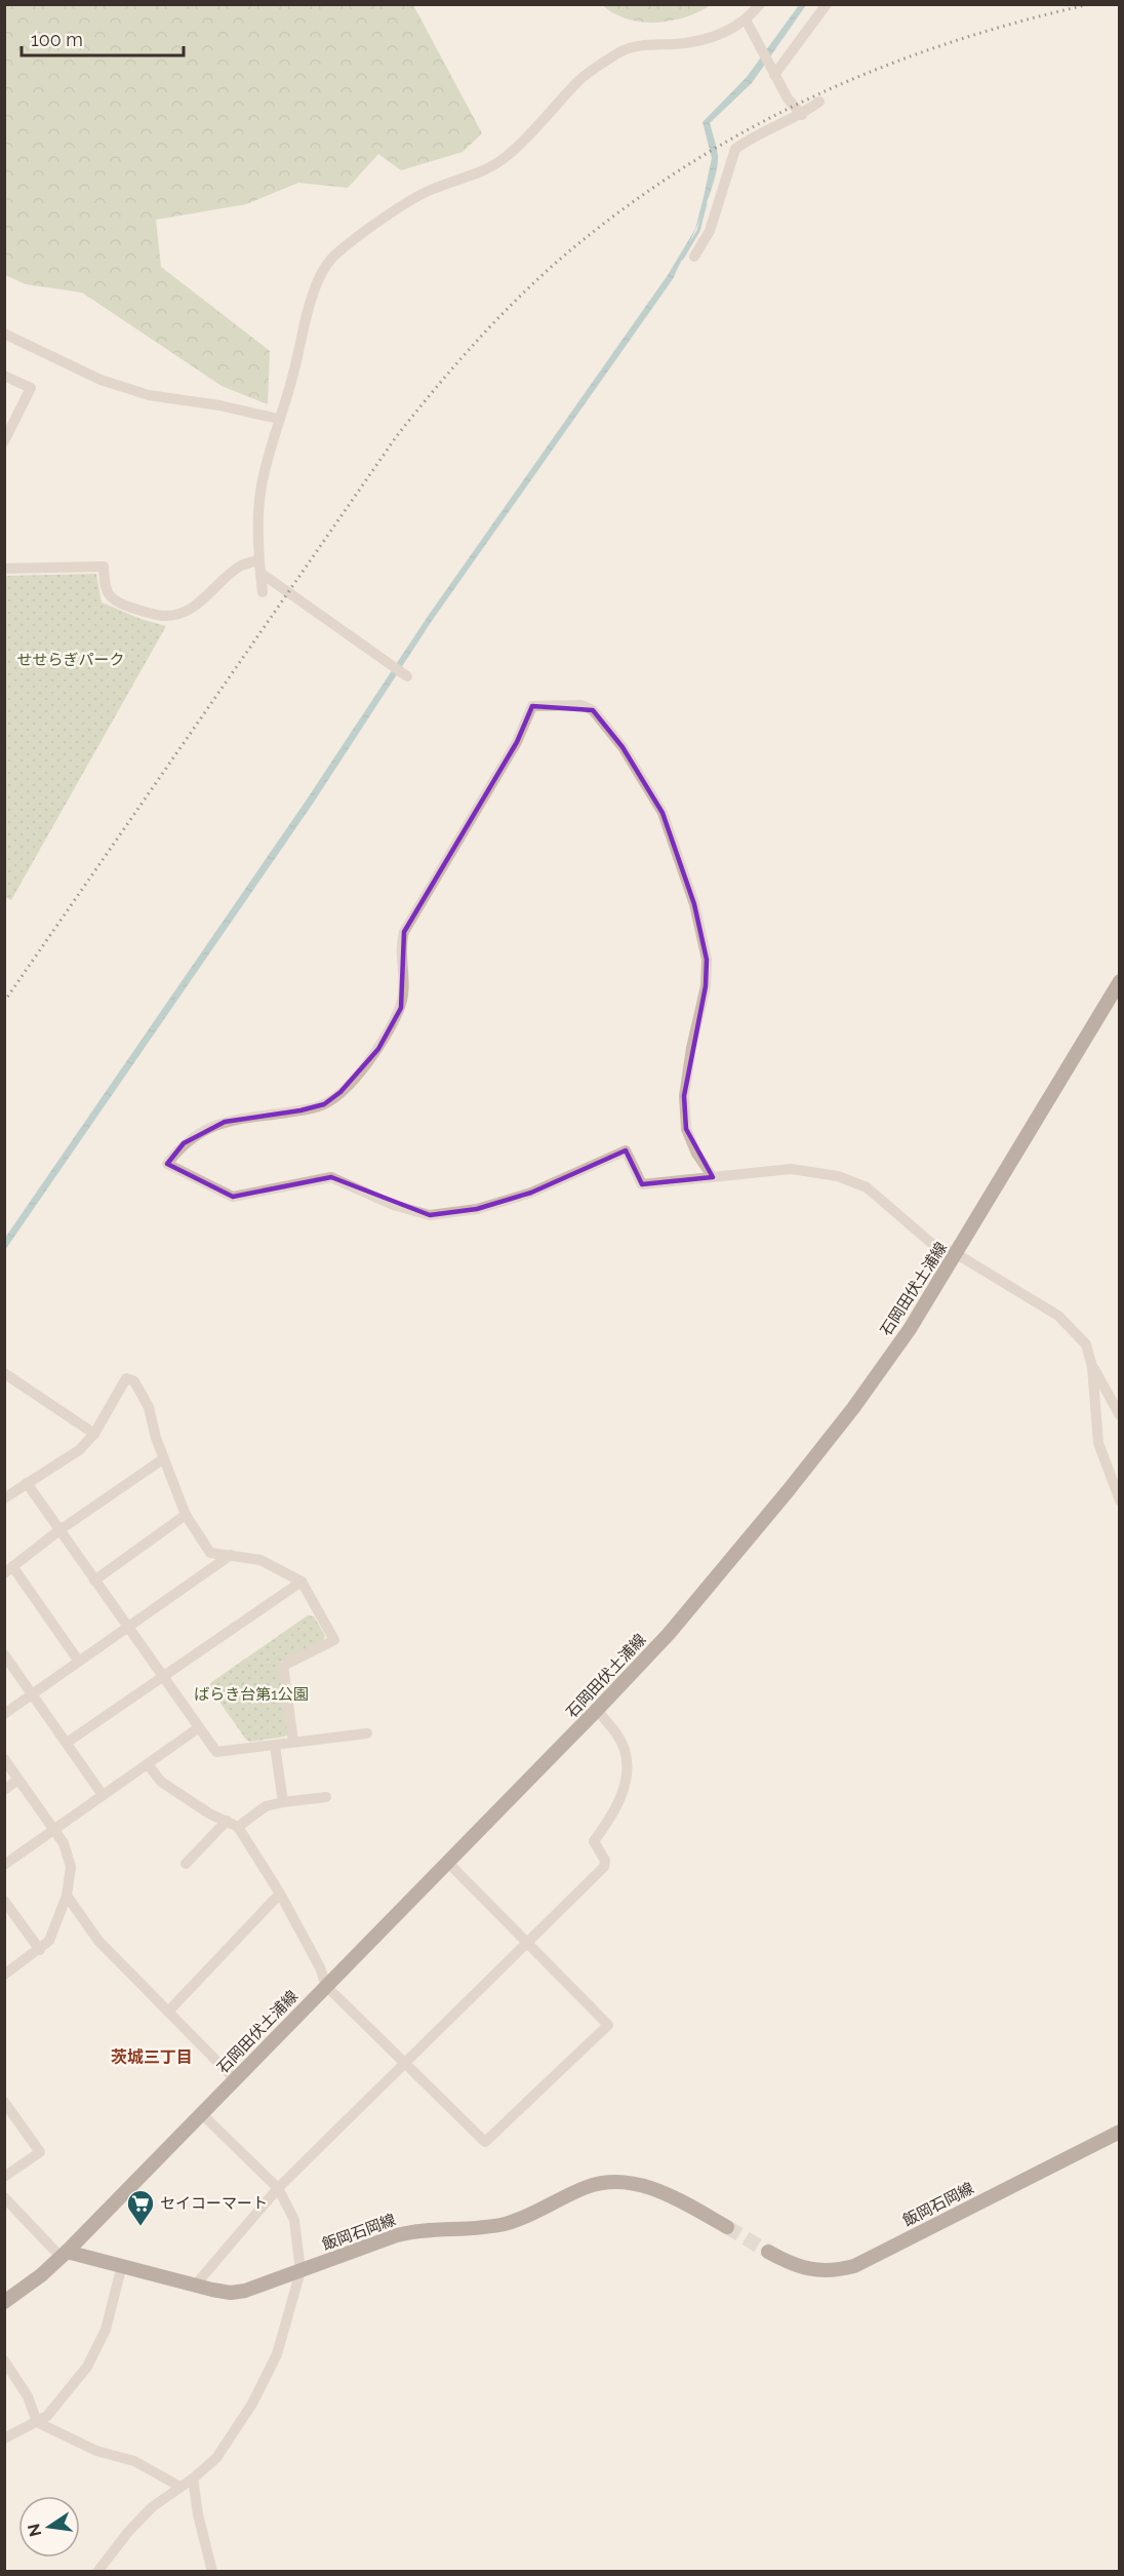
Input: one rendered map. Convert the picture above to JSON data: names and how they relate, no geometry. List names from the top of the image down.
{
  "streets": {
    "main road": ["石岡田伏土浦線", "飯岡石岡線"]
  },
  "crossings": [
    ["石岡田伏土浦線", "飯岡石岡線"]
  ],
  "districts": ["茨城三丁目"],
  "parks": ["せせらぎパーク", "ばらき台第1公園"],
  "places": {
    "supermarket": ["セイコーマート"]
  },
  "scale_bar": "100 m",
  "north": "left"
}
